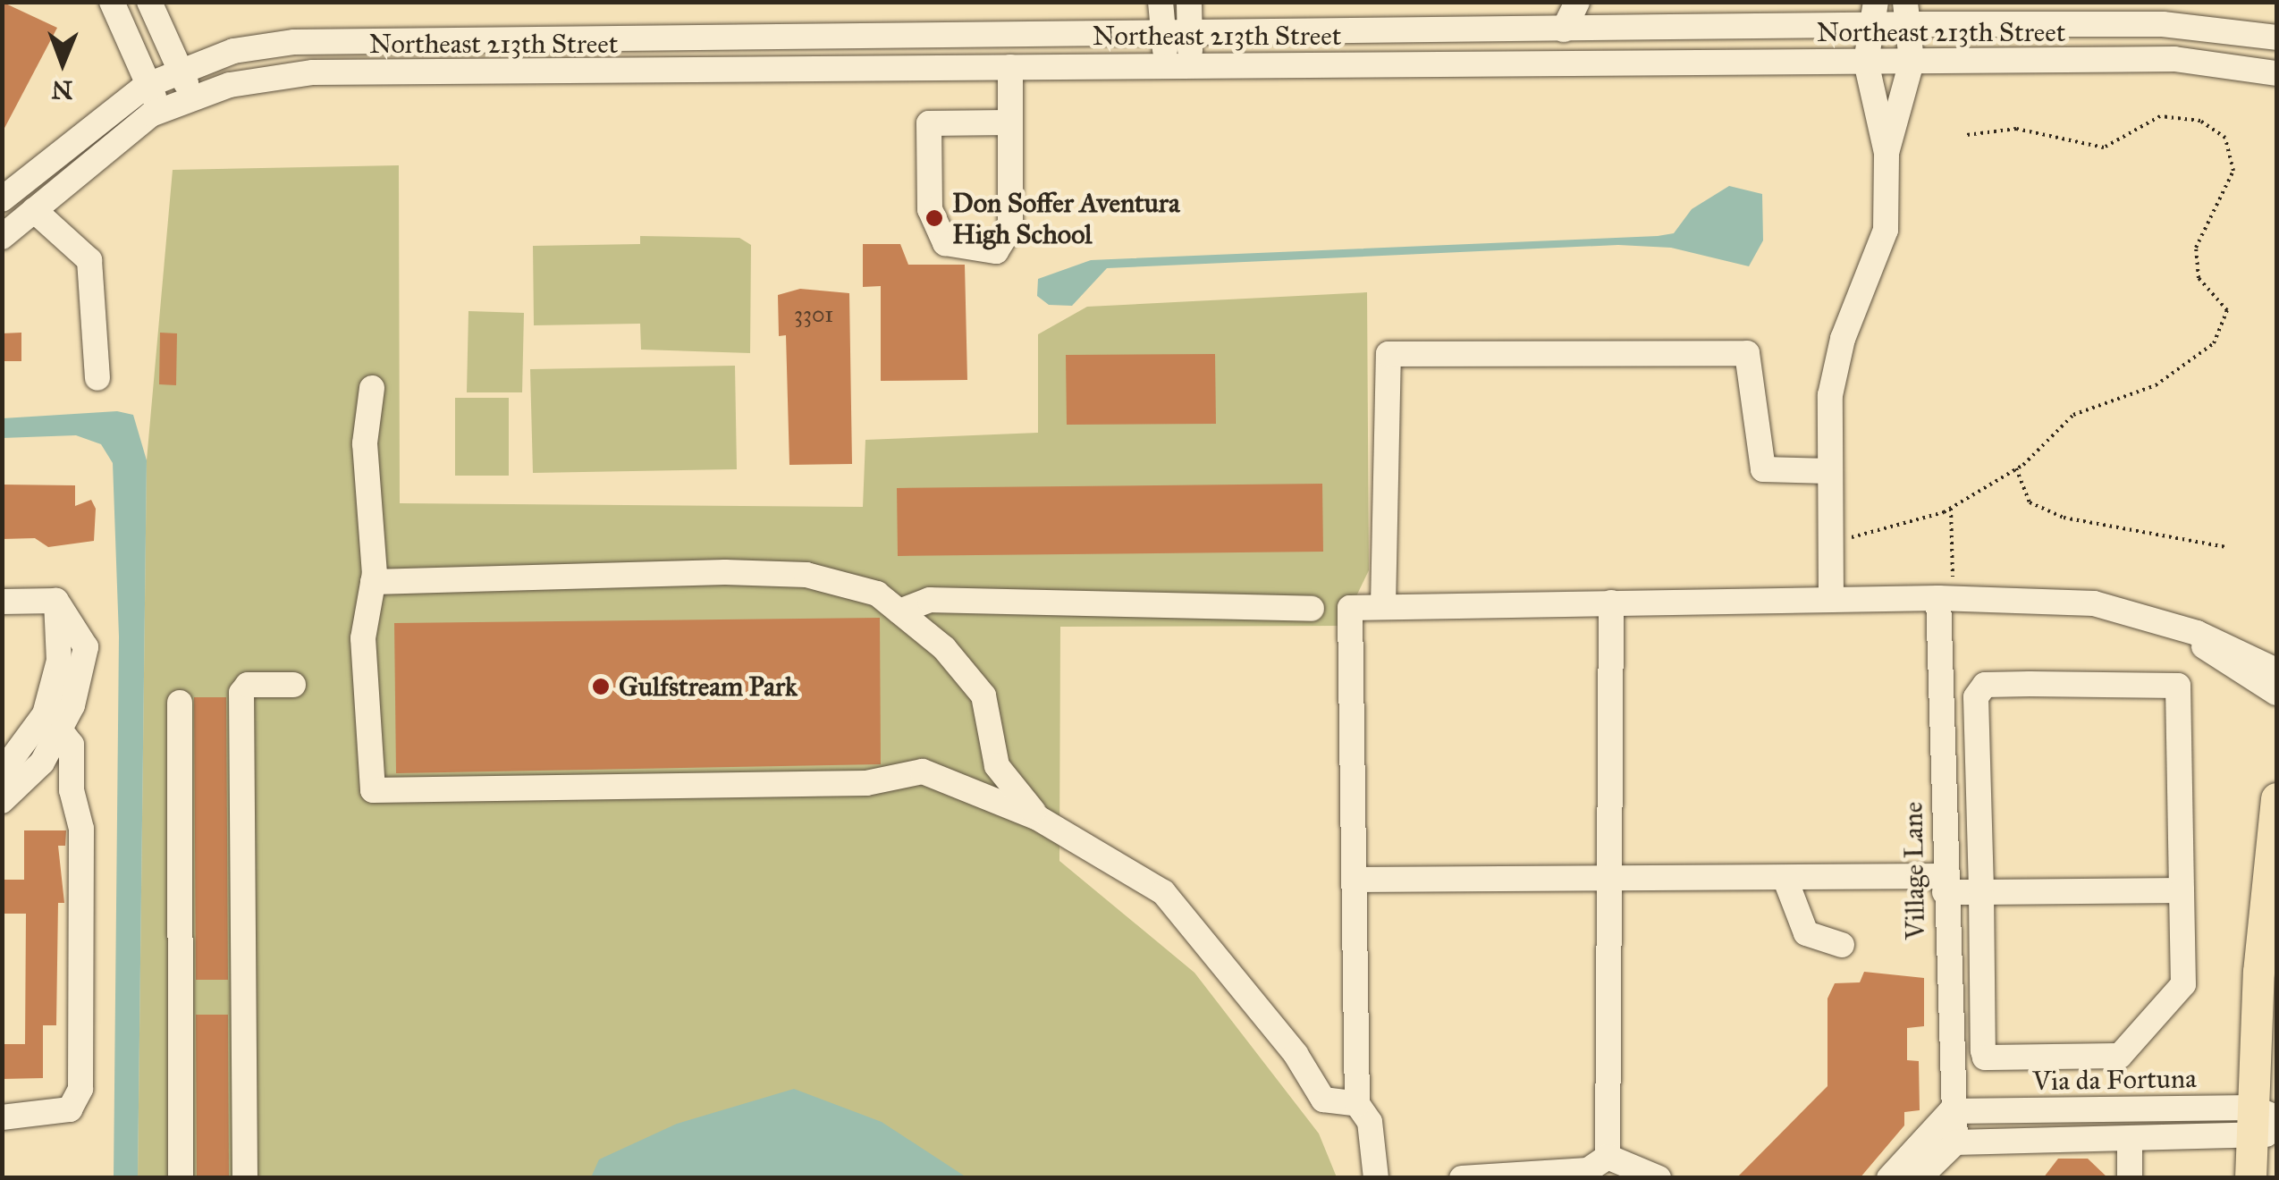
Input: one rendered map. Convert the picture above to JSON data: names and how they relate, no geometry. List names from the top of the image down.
{
  "streets": {
    "street": ["Northeast 213th Street", "Village Lane", "Via da Fortuna"]
  },
  "crossings": [
    ["Village Lane", "Via da Fortuna"]
  ],
  "places": ["Don Soffer Aventura High School", "Gulfstream Park"],
  "house_numbers": ["3301"],
  "north": "bottom"
}
